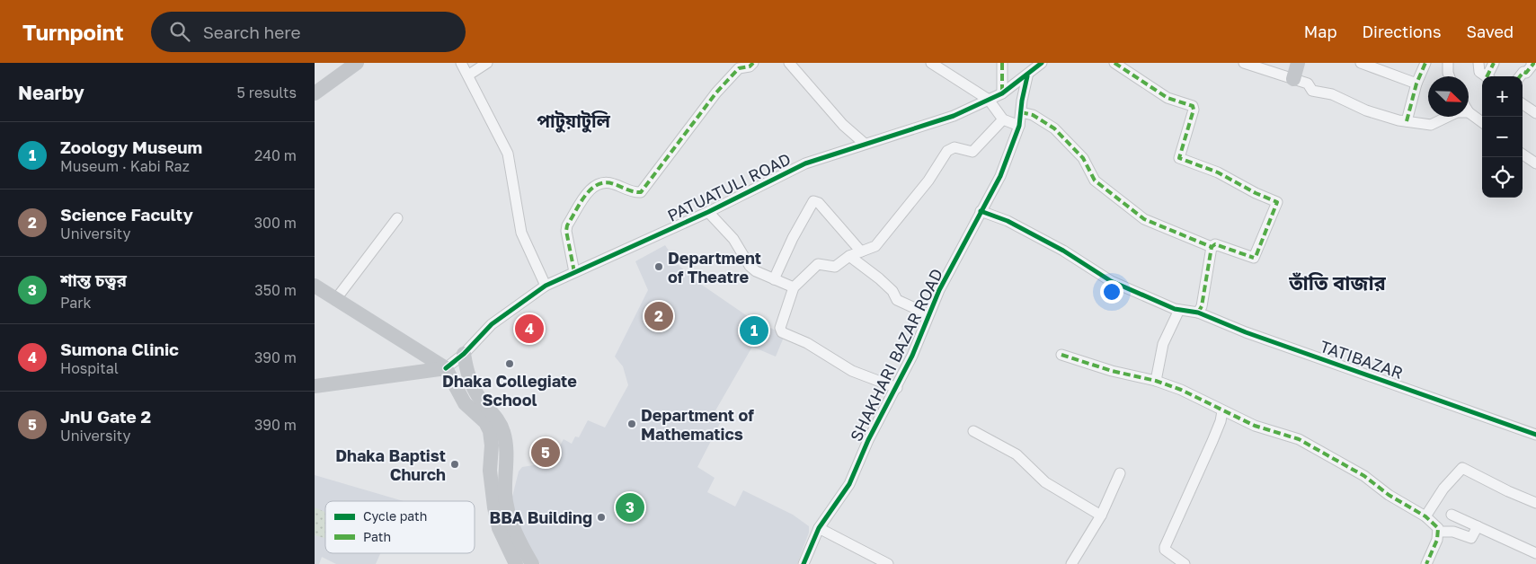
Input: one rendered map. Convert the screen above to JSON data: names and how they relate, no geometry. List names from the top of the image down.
{
  "streets": {
    "street": ["PATUATULI ROAD", "SHAKHARI BAZAR ROAD", "TATIBAZAR"]
  },
  "crossings": [
    ["PATUATULI ROAD", "SHAKHARI BAZAR ROAD"],
    ["SHAKHARI BAZAR ROAD", "TATIBAZAR"]
  ],
  "districts": ["পাটুয়াটুলি", "তাঁতি বাজার"],
  "places": [
    "Department of Theatre",
    "Dhaka Collegiate School",
    "Department of Mathematics",
    "Dhaka Baptist Church",
    "BBA Building"
  ],
  "legend": ["Cycle path", "Path"],
  "north": "bottom right",
  "page": {
    "header": "Turnpoint",
    "search": "Search here",
    "nav": ["Map", "Directions", "Saved"],
    "heading": ["Nearby", "5 results"],
    "map_buttons": ["+", "−"],
    "list": [
      {
        "mark": "1",
        "name": "Zoology Museum",
        "note": "Museum · Kabi Raz",
        "value": "240 m"
      },
      {
        "mark": "2",
        "name": "Science Faculty",
        "note": "University",
        "value": "300 m"
      },
      {
        "mark": "3",
        "name": "শান্ত চত্বর",
        "note": "Park",
        "value": "350 m"
      },
      {
        "mark": "4",
        "name": "Sumona Clinic",
        "note": "Hospital",
        "value": "390 m"
      },
      {
        "mark": "5",
        "name": "JnU Gate 2",
        "note": "University",
        "value": "390 m"
      }
    ],
    "pins": [
      "2",
      "4",
      "1",
      "5",
      "3"
    ]
  }
}
